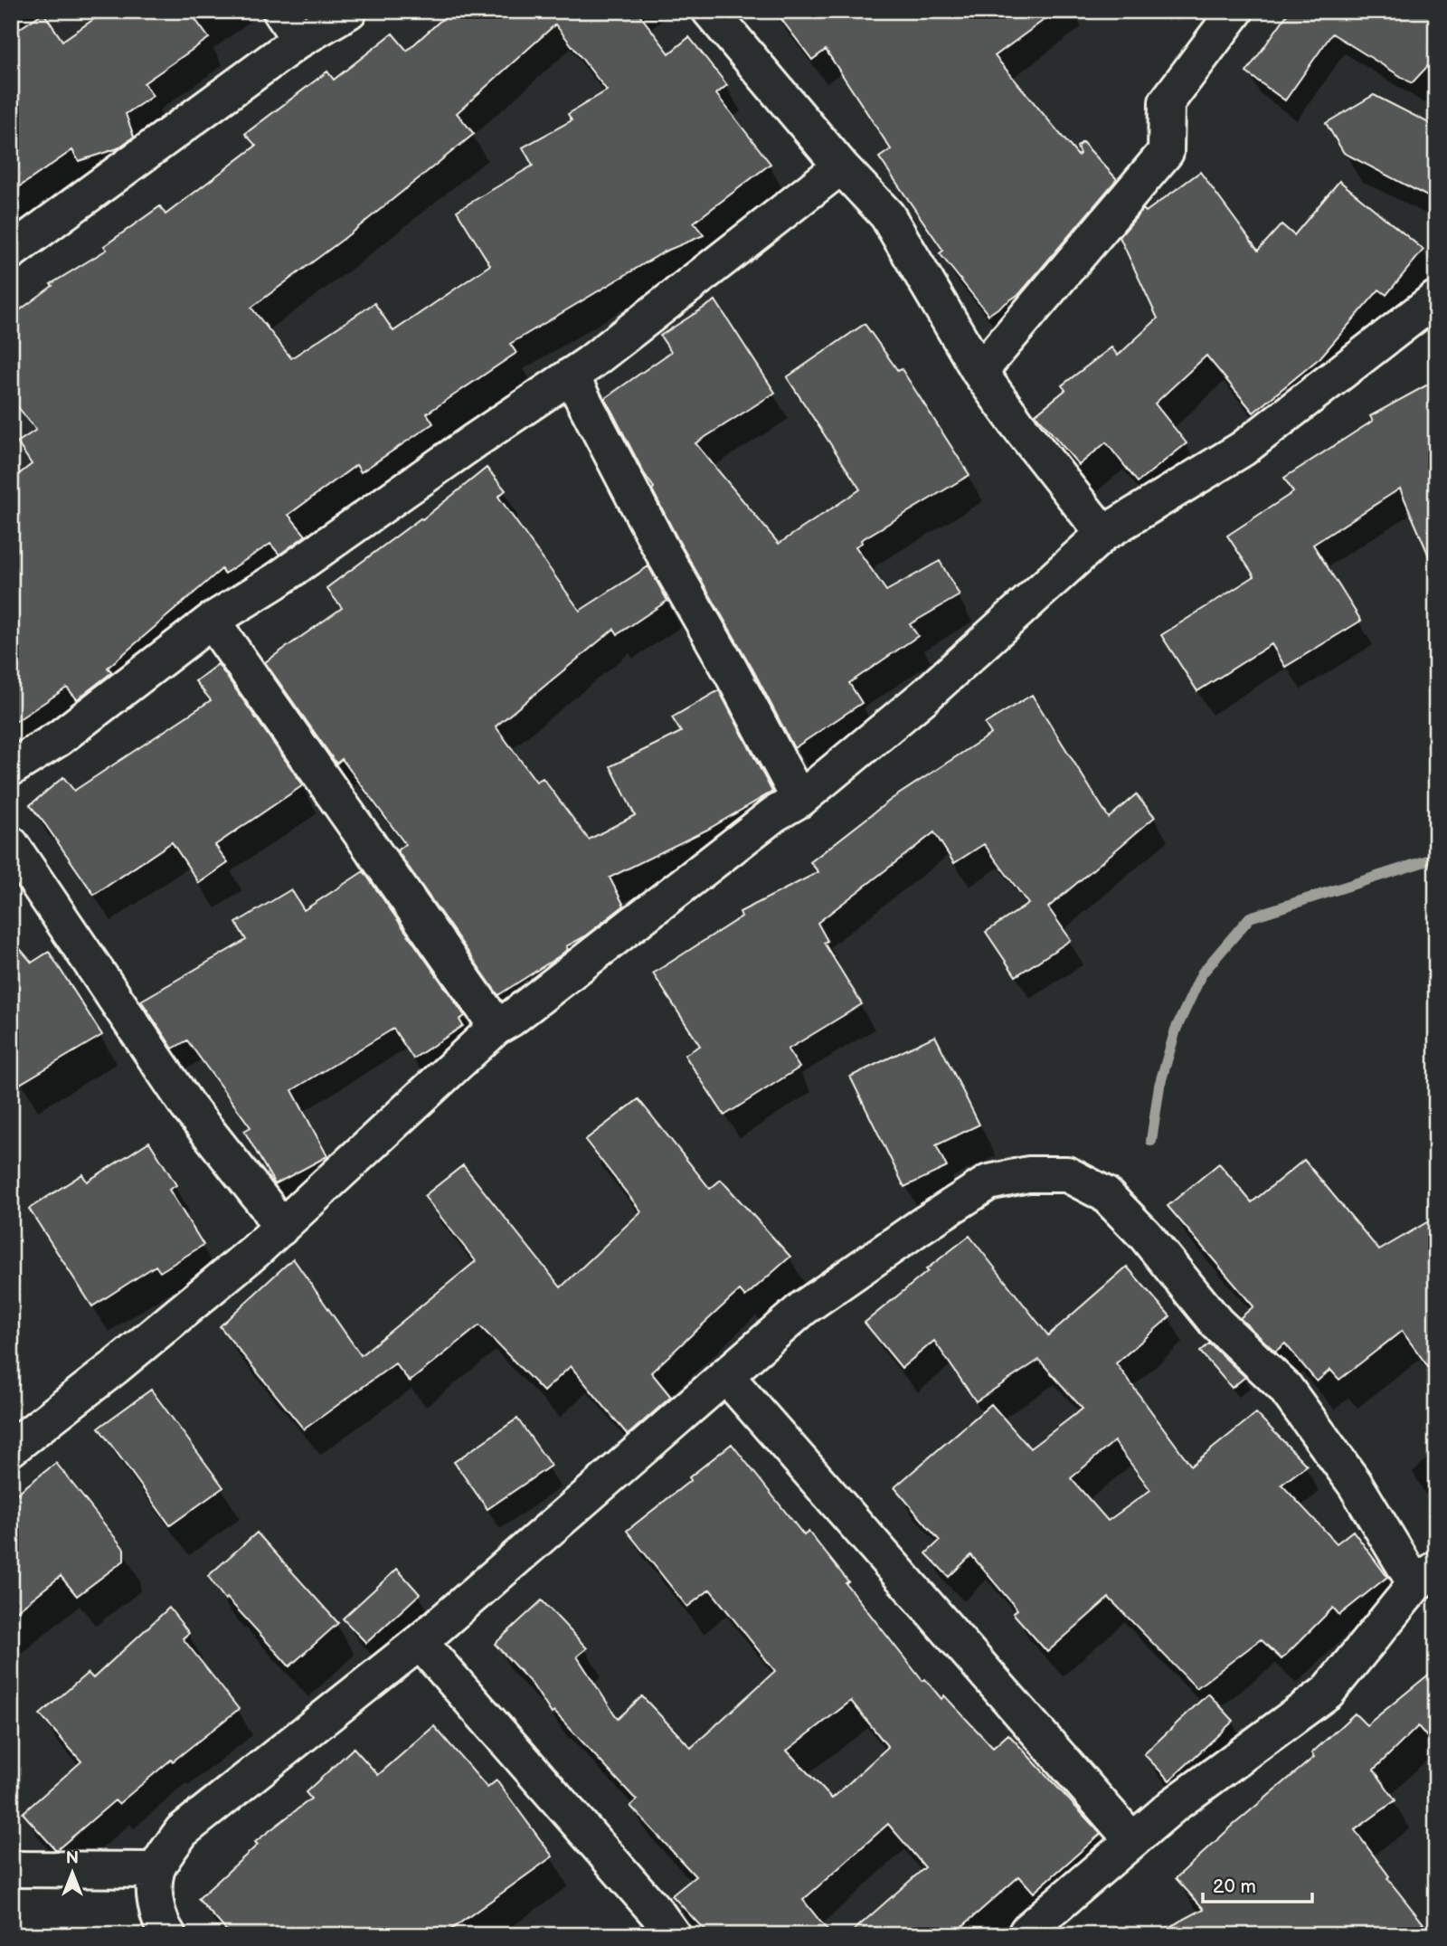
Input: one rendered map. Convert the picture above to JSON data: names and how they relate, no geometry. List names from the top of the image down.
{
  "scale_bar": "20 m",
  "north": "top"
}
